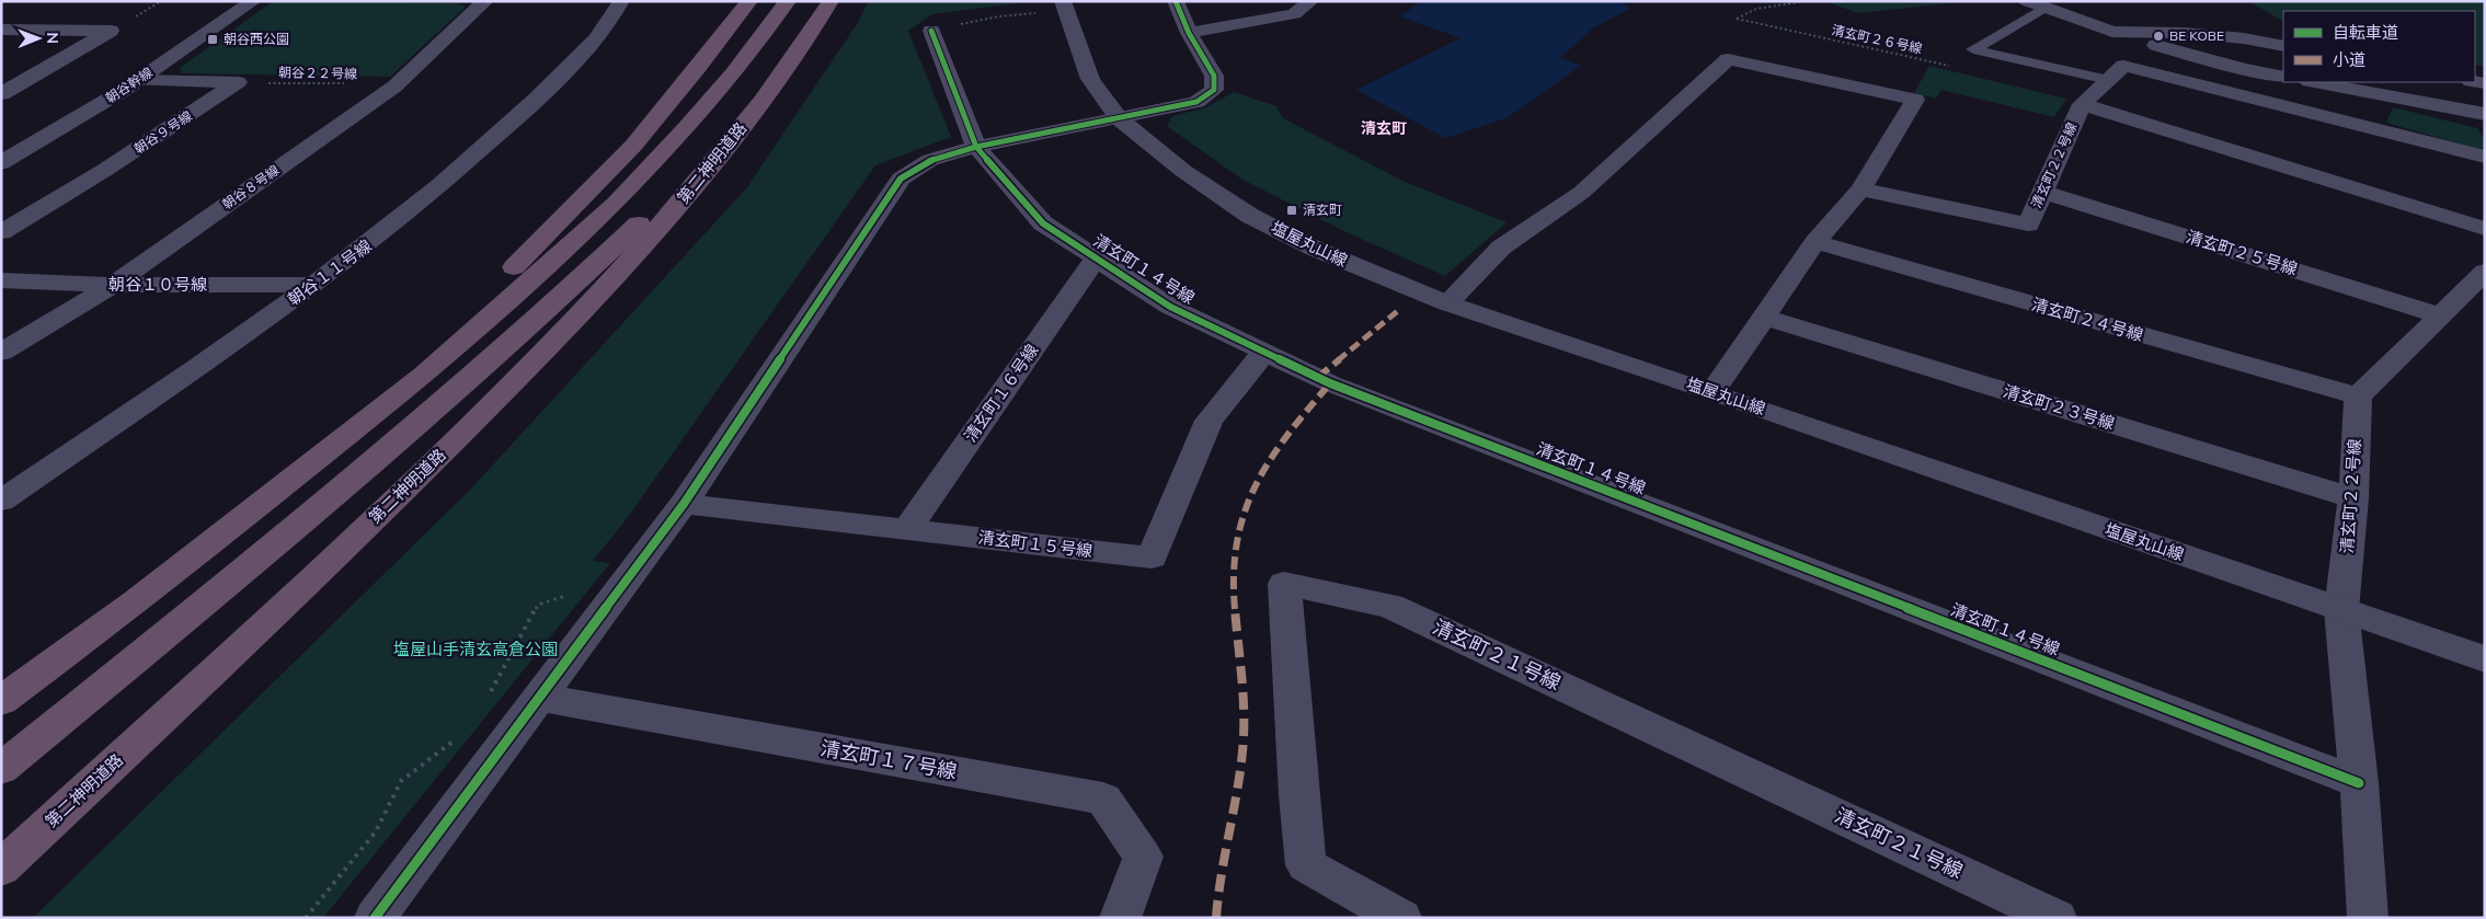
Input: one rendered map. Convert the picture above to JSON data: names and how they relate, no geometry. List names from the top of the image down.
{
  "streets": {
    "highway": ["第二神明道路"],
    "street": [
      "朝谷幹線",
      "朝谷９号線",
      "清玄町２２号線",
      "朝谷８号線",
      "塩屋丸山線",
      "清玄町２５号線",
      "清玄町１４号線",
      "朝谷１１号線",
      "朝谷１０号線",
      "清玄町２４号線",
      "清玄町１６号線",
      "清玄町２３号線",
      "清玄町１５号線",
      "清玄町２１号線",
      "清玄町１７号線"
    ],
    "path": ["清玄町２６号線", "朝谷２２号線"]
  },
  "crossings": [
    ["朝谷２２号線", "朝谷９号線"],
    ["朝谷２２号線", "朝谷８号線"],
    ["清玄町２２号線", "塩屋丸山線"],
    ["清玄町２２号線", "清玄町２５号線"],
    ["清玄町２２号線", "清玄町１４号線"],
    ["清玄町２２号線", "清玄町２４号線"],
    ["清玄町２２号線", "清玄町２３号線"],
    ["朝谷８号線", "朝谷１０号線"],
    ["清玄町１４号線", "清玄町１６号線"],
    ["清玄町１４号線", "清玄町１５号線"],
    ["朝谷１１号線", "朝谷１０号線"],
    ["清玄町１６号線", "清玄町１５号線"]
  ],
  "districts": ["清玄町"],
  "parks": ["塩屋山手清玄高倉公園"],
  "places": {
    "other": ["BE KOBE"],
    "transit": ["朝谷西公園", "清玄町"]
  },
  "legend": ["自転車道", "小道"],
  "north": "right"
}
